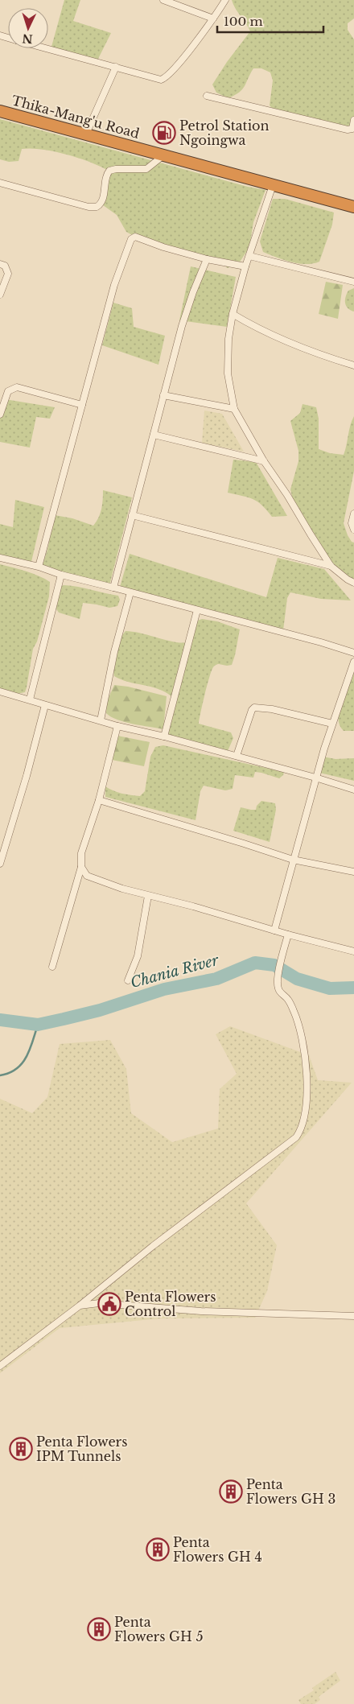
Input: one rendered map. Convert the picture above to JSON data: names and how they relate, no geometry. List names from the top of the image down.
{
  "streets": {
    "highway": ["Thika-Mang'u Road"]
  },
  "water": ["Chania River"],
  "places": {
    "fuel station": ["Petrol Station Ngoingwa"],
    "public building": ["Penta Flowers Control"],
    "building": [
      "Penta Flowers IPM Tunnels",
      "Penta Flowers GH 3",
      "Penta Flowers GH 4",
      "Penta Flowers GH 5"
    ]
  },
  "scale_bar": "100 m",
  "north": "bottom"
}
